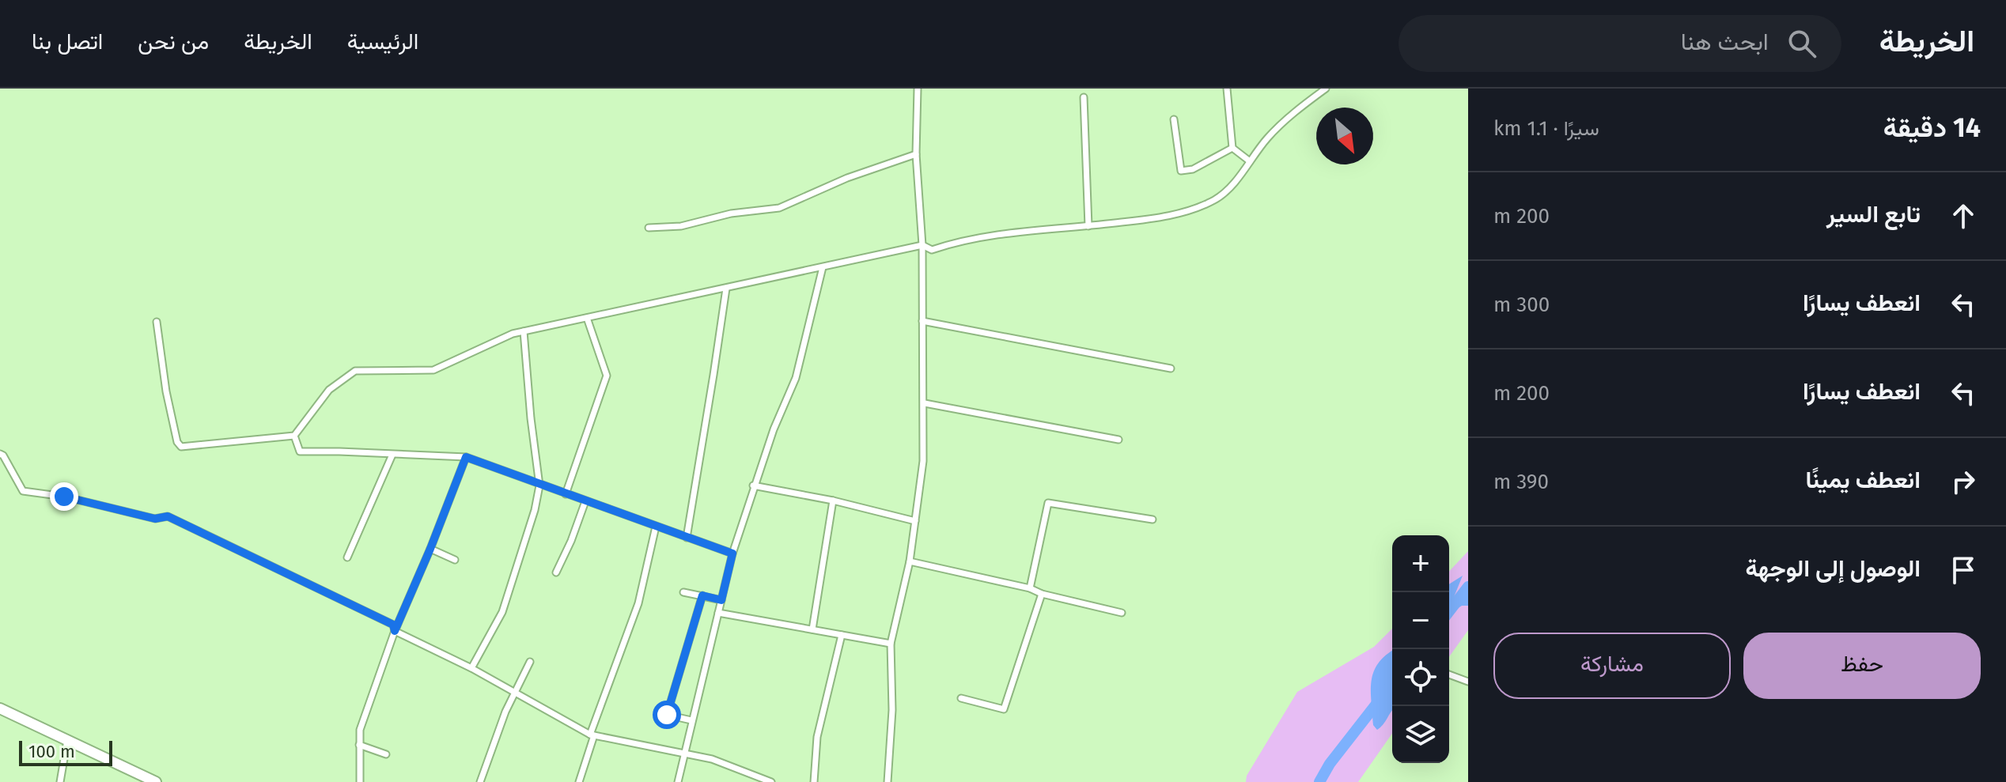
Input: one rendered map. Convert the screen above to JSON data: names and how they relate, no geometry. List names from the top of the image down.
{
  "scale_bar": "100 m",
  "north": "bottom right",
  "page": {
    "header": "الخريطة",
    "search": "ابحث هنا",
    "nav": [
      "الرئيسية",
      "الخريطة",
      "من نحن",
      "اتصل بنا"
    ],
    "heading": ["14 دقيقة", "سيرًا · 1.1 km"],
    "list": [
      ["تابع السير", "200 m"],
      ["انعطف يسارًا", "300 m"],
      ["انعطف يسارًا", "200 m"],
      ["انعطف يمينًا", "390 m"],
      "الوصول إلى الوجهة"
    ],
    "map_buttons": ["+", "−"],
    "buttons": ["حفظ", "مشاركة"],
    "scale": "100 m"
  }
}
